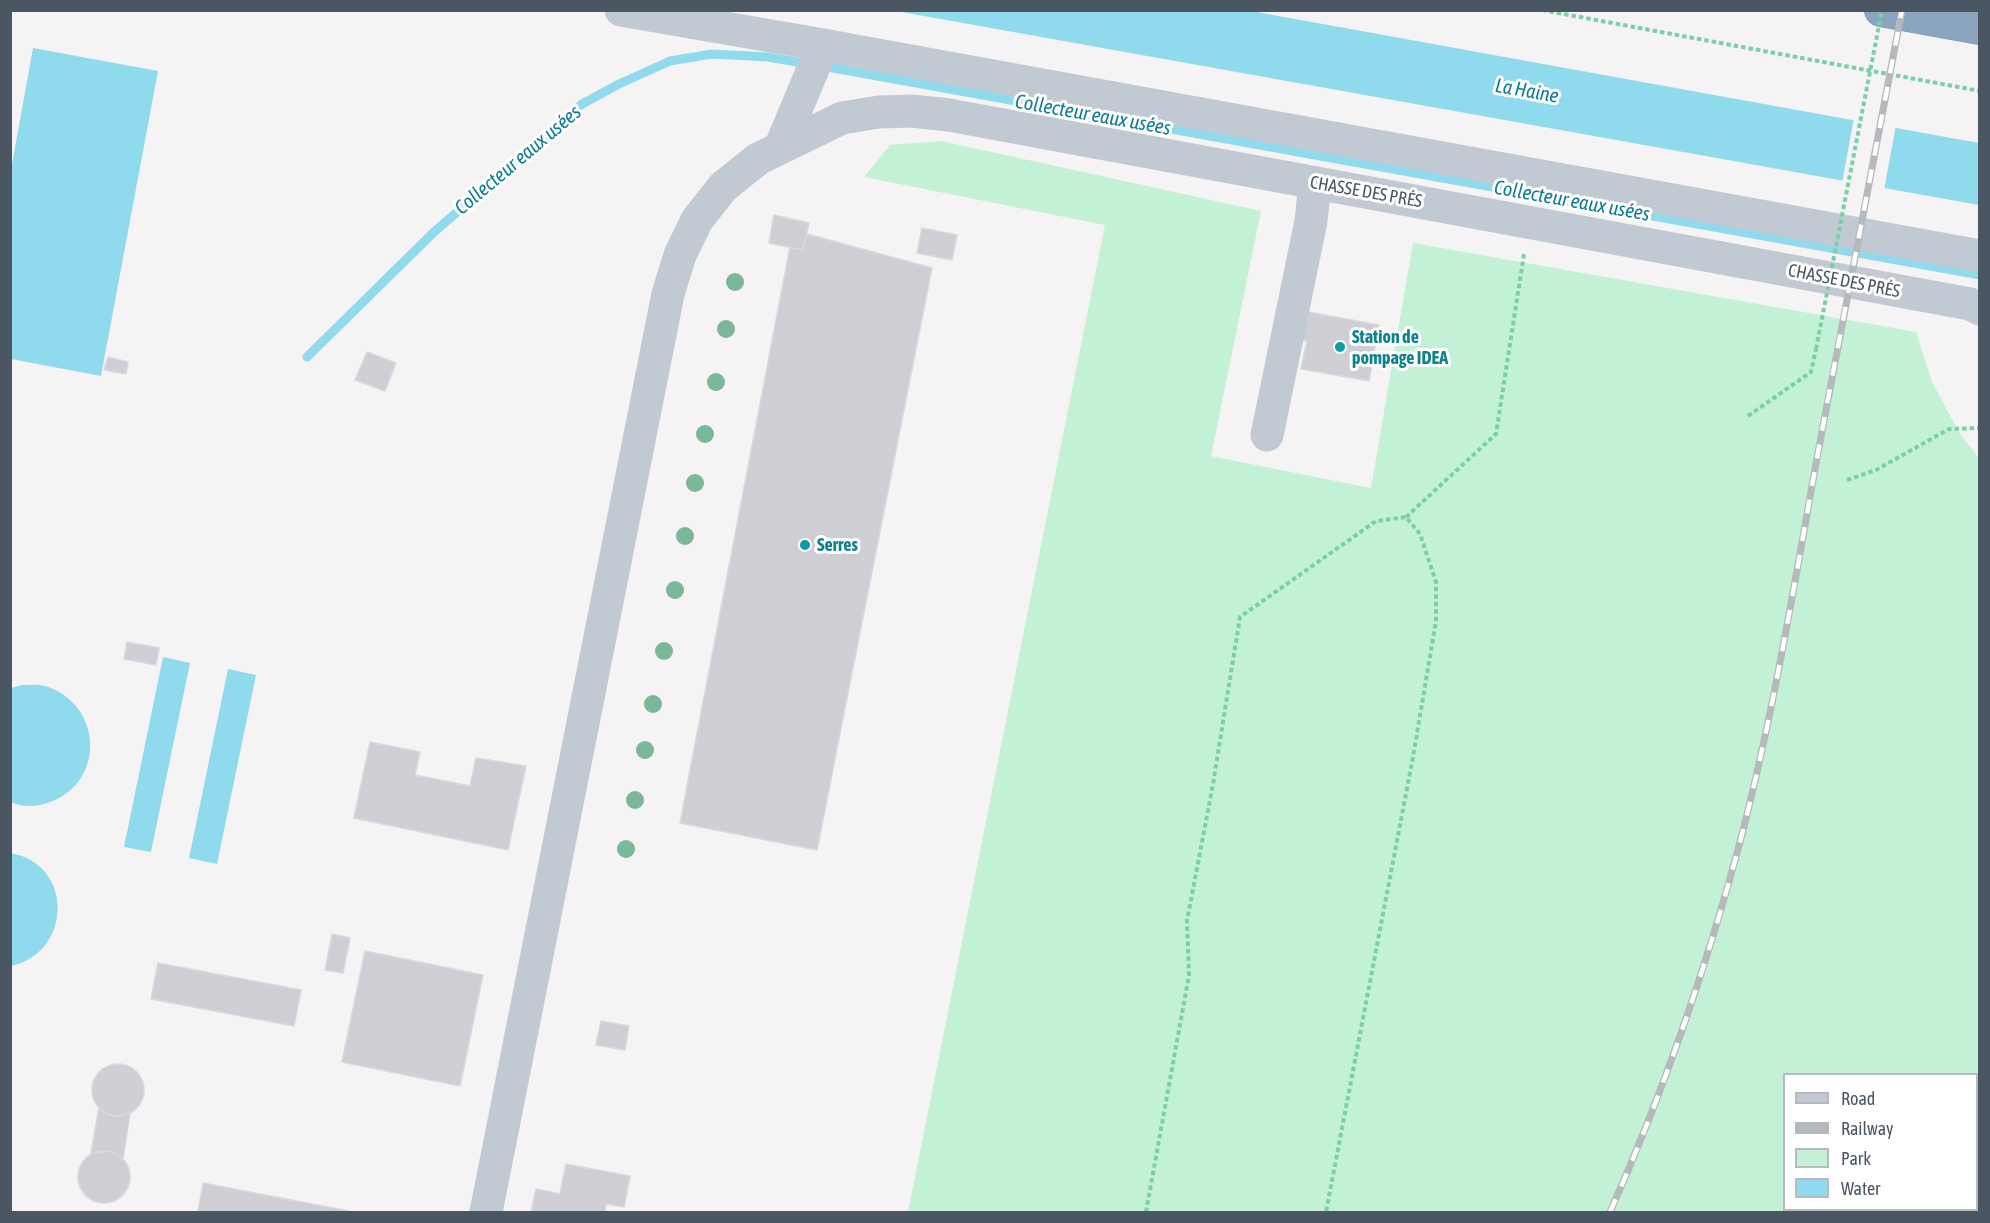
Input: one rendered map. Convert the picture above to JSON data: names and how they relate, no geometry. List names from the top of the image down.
{
  "streets": {
    "street": ["CHASSE DES PRÉS"]
  },
  "water": ["La Haine", "Collecteur eaux usées"],
  "places": ["Station de pompage IDEA", "Serres"],
  "legend": [
    "Road",
    "Railway",
    "Park",
    "Water"
  ]
}
